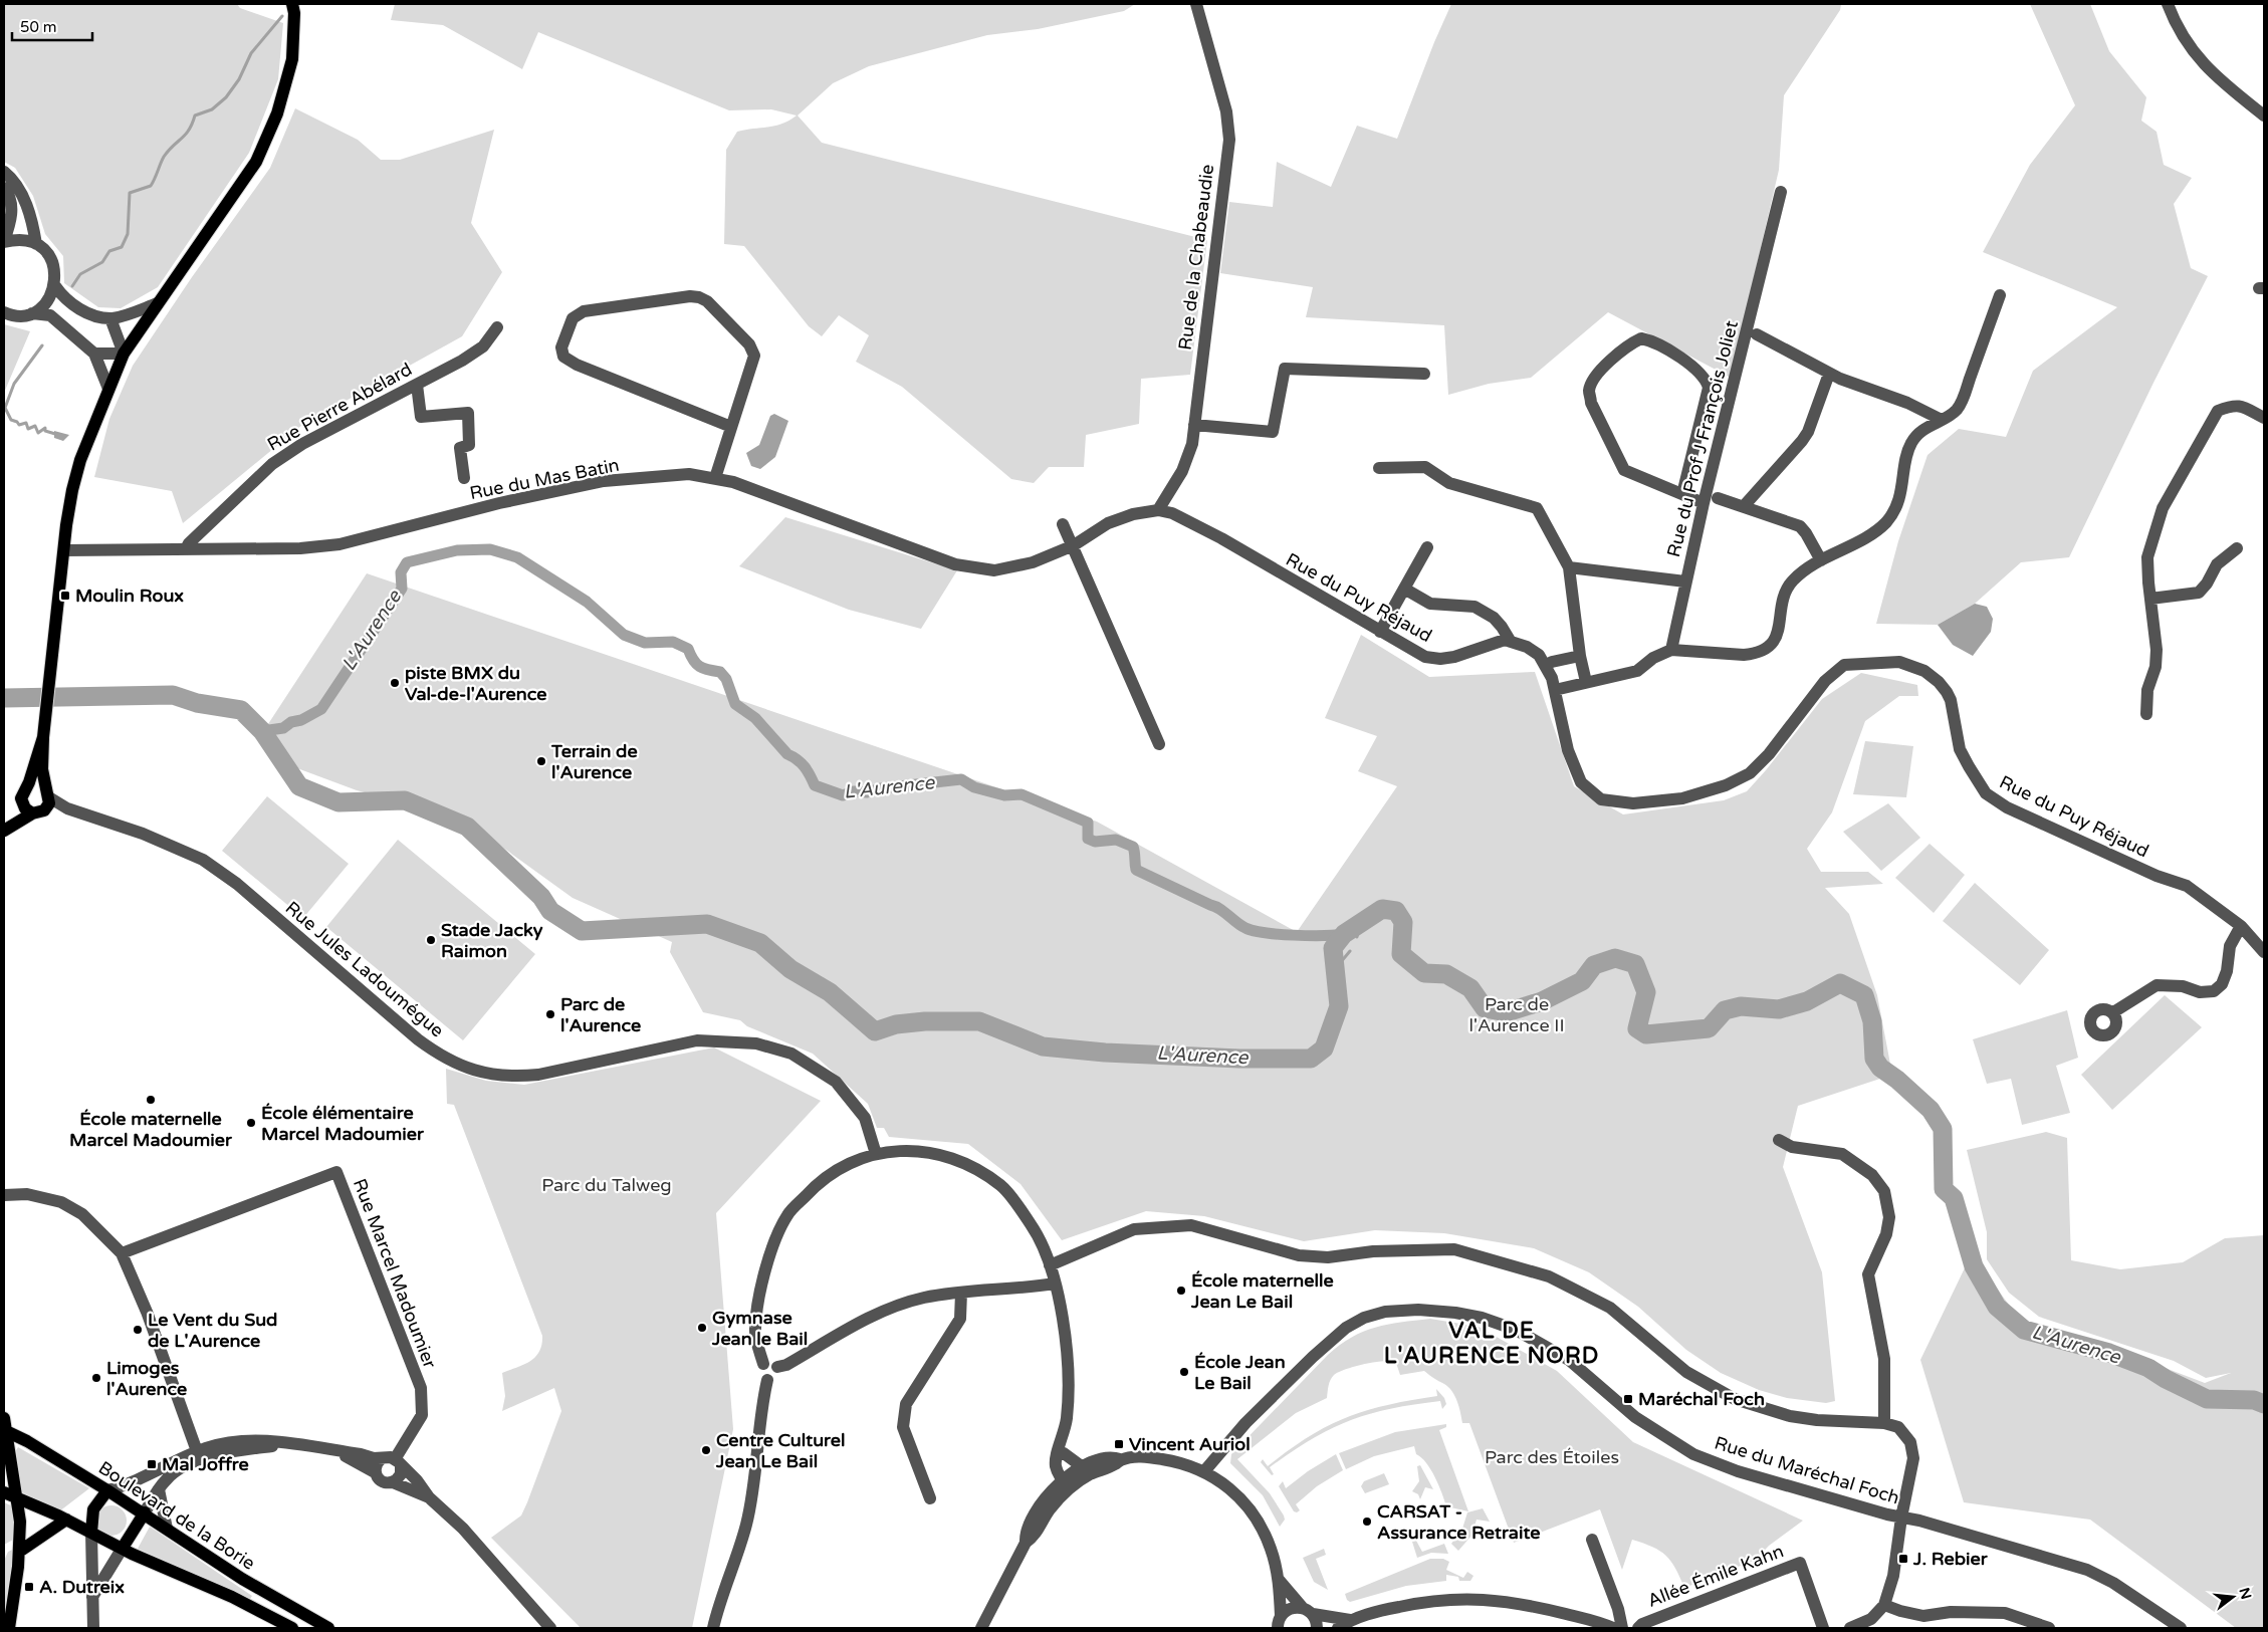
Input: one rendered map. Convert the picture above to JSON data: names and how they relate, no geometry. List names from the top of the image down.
{
  "streets": {
    "main road": ["Boulevard de la Borie"],
    "street": [
      "Rue de la Chabeaudie",
      "Rue Pierre Abélard",
      "Rue du Prof J François Joliet",
      "Rue du Mas Batin",
      "Rue du Puy Réjaud",
      "Rue Jules Ladoumégue",
      "Rue Marcel Madoumier",
      "Rue du Maréchal Foch",
      "Allée Émile Kahn"
    ]
  },
  "crossings": [
    ["Rue de la Chabeaudie", "Rue du Mas Batin"],
    ["Rue de la Chabeaudie", "Rue du Puy Réjaud"],
    ["Rue Pierre Abélard", "Rue du Mas Batin"],
    ["Rue du Mas Batin", "Rue du Puy Réjaud"]
  ],
  "districts": ["VAL DE L'AURENCE NORD"],
  "water": ["L'Aurence"],
  "parks": ["Parc de l'Aurence II", "Parc du Talweg", "Parc des Étoiles"],
  "places": {
    "transit": [
      "Moulin Roux",
      "Maréchal Foch",
      "Vincent Auriol",
      "Mal Joffre",
      "J. Rebier",
      "A. Dutreix"
    ],
    "other": [
      "piste BMX du Val-de-l'Aurence",
      "Terrain de l'Aurence",
      "Stade Jacky Raimon",
      "Parc de l'Aurence",
      "École maternelle Marcel Madoumier",
      "École élémentaire Marcel Madoumier",
      "École maternelle Jean Le Bail",
      "Gymnase Jean le Bail",
      "Le Vent du Sud de L'Aurence",
      "École Jean Le Bail",
      "Limoges l'Aurence",
      "Centre Culturel Jean Le Bail",
      "CARSAT - Assurance Retraite"
    ]
  },
  "scale_bar": "50 m",
  "north": "right"
}
